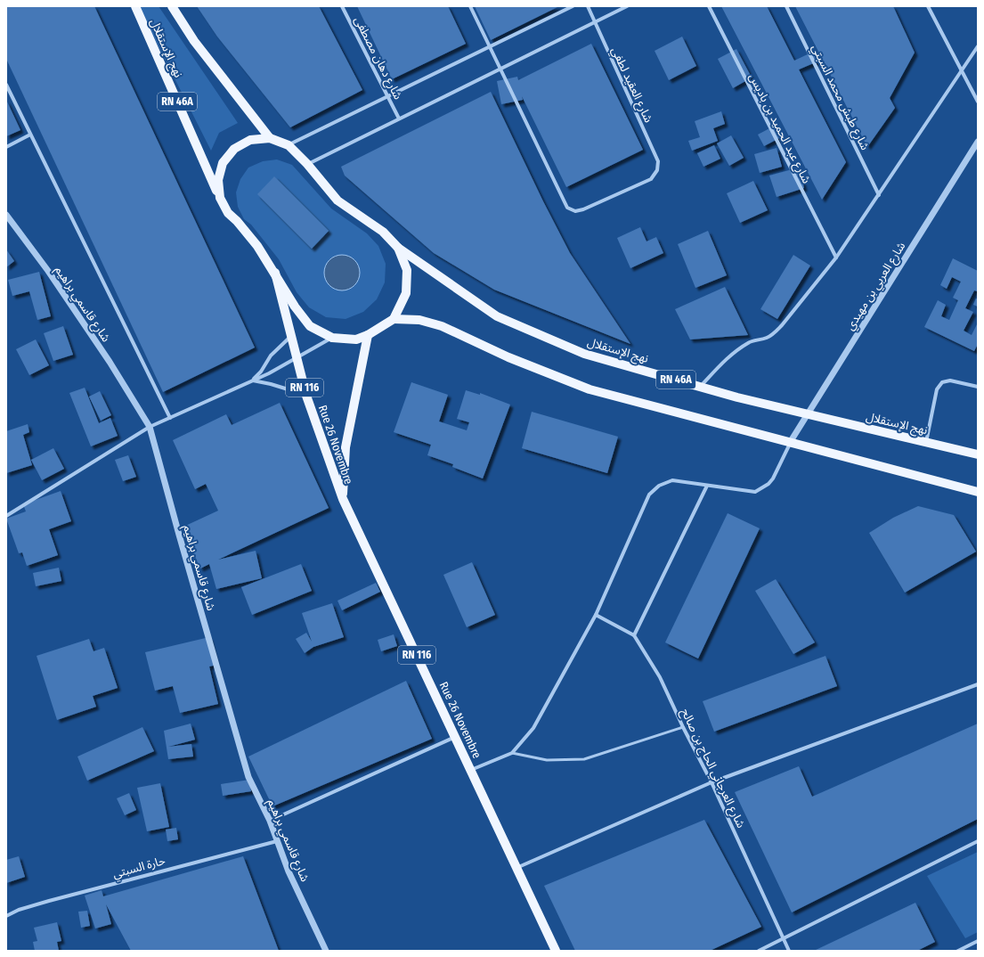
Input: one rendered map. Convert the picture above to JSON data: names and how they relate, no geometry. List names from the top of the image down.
{
  "streets": {
    "main road": [
      "نهج الإستقلال",
      "RN 46A",
      "RN 116",
      "Rue 26 Novembre"
    ],
    "street": [
      "شارع دهان مصطفى",
      "شارع العقيد لطفي",
      "شارع طبش محمد السبتي",
      "شارع عبد الحميد بن باديس",
      "شارع العربي بن مهيدي",
      "شارع قاسمي براهيم",
      "شارع العرجاني الحاج بن صالح",
      "حارة السبتي"
    ]
  },
  "crossings": [
    ["نهج الإستقلال", "شارع العربي بن مهيدي"],
    ["نهج الإستقلال", "Rue 26 Novembre"],
    ["شارع قاسمي براهيم", "حارة السبتي"]
  ]
}
